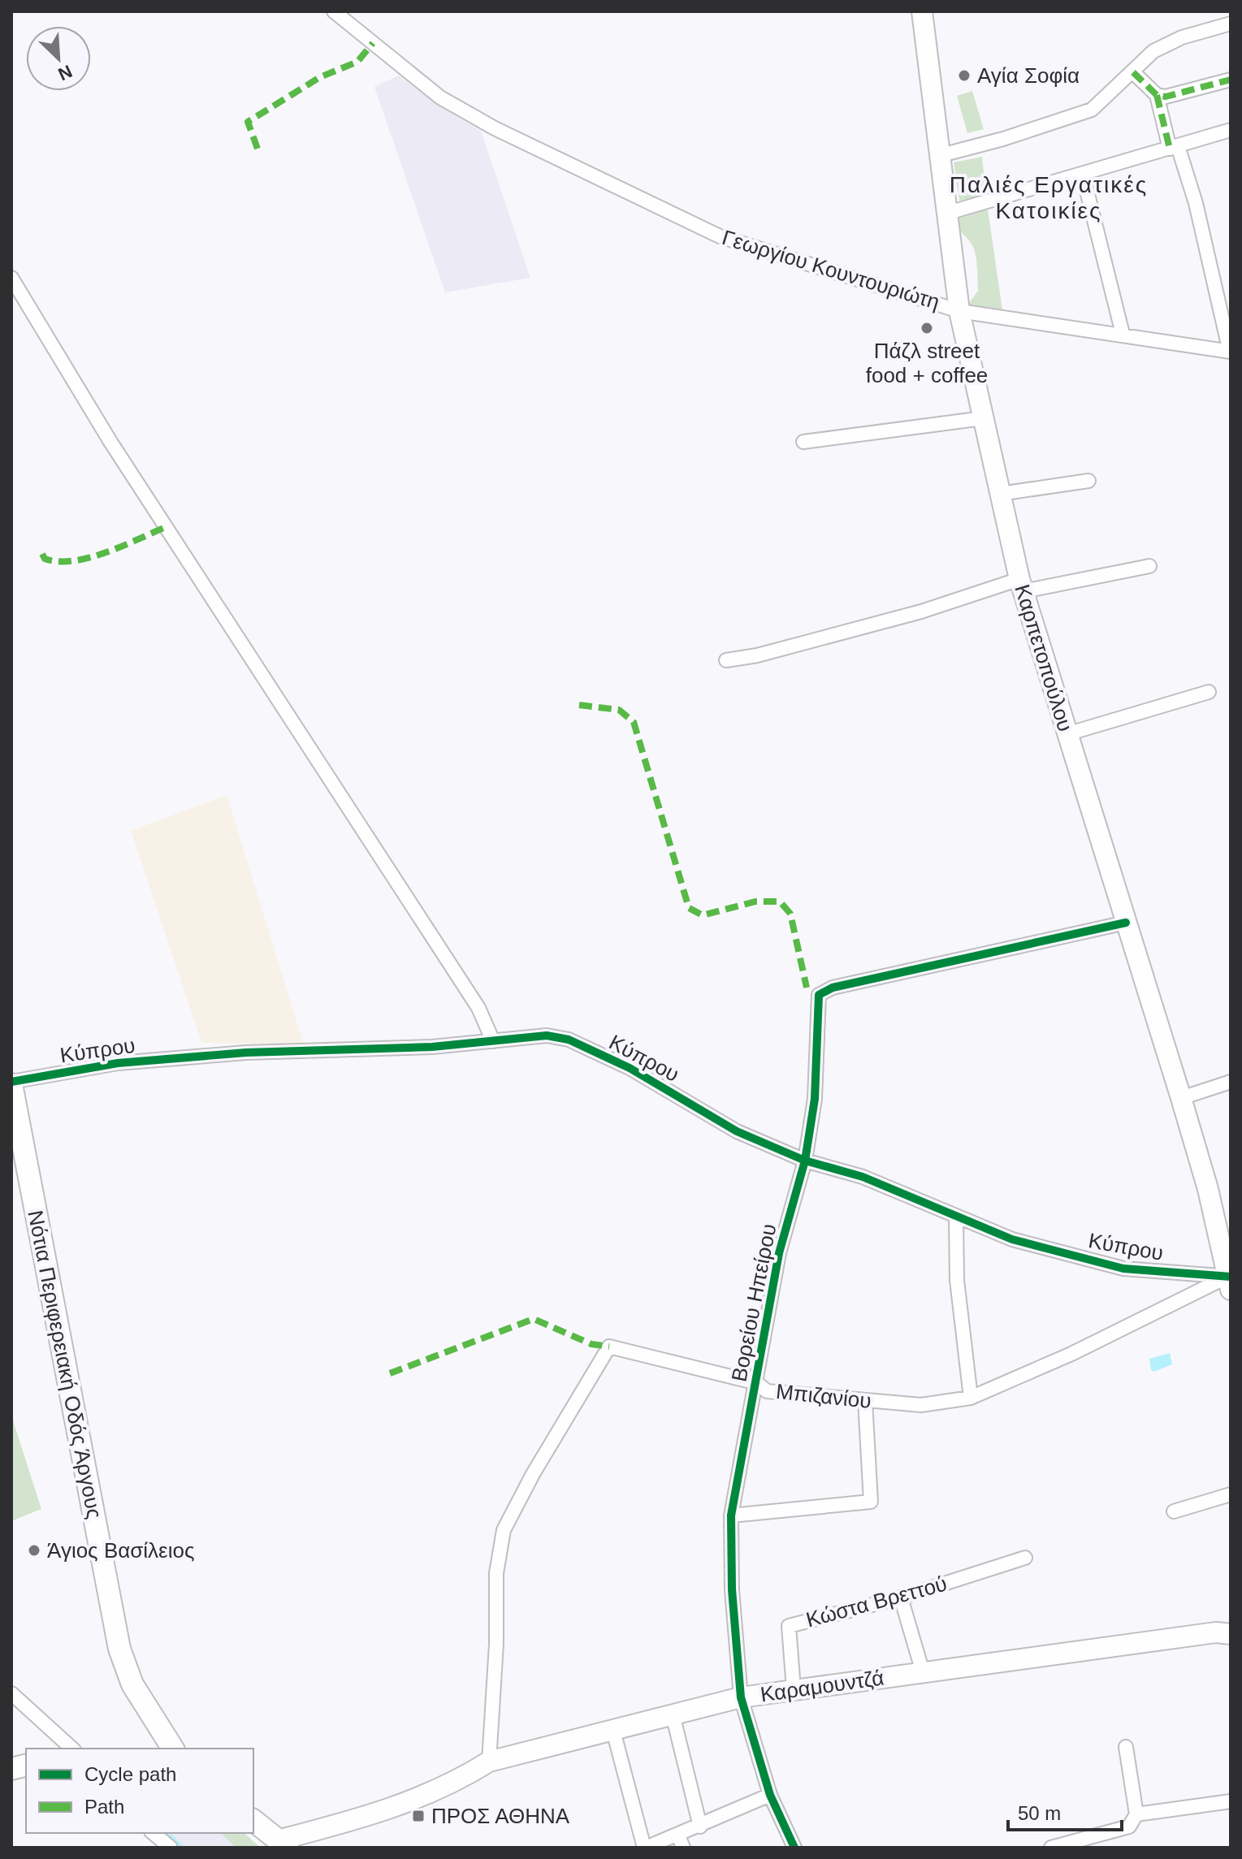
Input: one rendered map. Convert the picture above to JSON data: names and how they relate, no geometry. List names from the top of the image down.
{
  "streets": {
    "main road": ["Καρπετοπούλου", "Νότια Περιφερειακή Οδός Άργους", "Καραμουντζά"],
    "street": [
      "Γεωργίου Κουντουριώτη",
      "Κύπρου",
      "Βορείου Ηπείρου",
      "Μπιζανίου",
      "Κώστα Βρεττού"
    ]
  },
  "crossings": [
    ["Γεωργίου Κουντουριώτη", "Καρπετοπούλου"],
    ["Καρπετοπούλου", "Κύπρου"],
    ["Καρπετοπούλου", "Βορείου Ηπείρου"],
    ["Καρπετοπούλου", "Μπιζανίου"],
    ["Κύπρου", "Βορείου Ηπείρου"],
    ["Κύπρου", "Νότια Περιφερειακή Οδός Άργους"],
    ["Κύπρου", "Μπιζανίου"],
    ["Βορείου Ηπείρου", "Μπιζανίου"],
    ["Βορείου Ηπείρου", "Καραμουντζά"],
    ["Μπιζανίου", "Καραμουντζά"],
    ["Κώστα Βρεττού", "Καραμουντζά"]
  ],
  "districts": ["Παλιές Εργατικές Κατοικίες"],
  "places": {
    "other": ["Αγία Σοφία", "Πάζλ street food + coffee", "Άγιος Βασίλειος"],
    "transit": ["ΠΡΟΣ ΑΘΗΝΑ"]
  },
  "legend": ["Cycle path", "Path"],
  "scale_bar": "50 m",
  "north": "bottom right"
}
